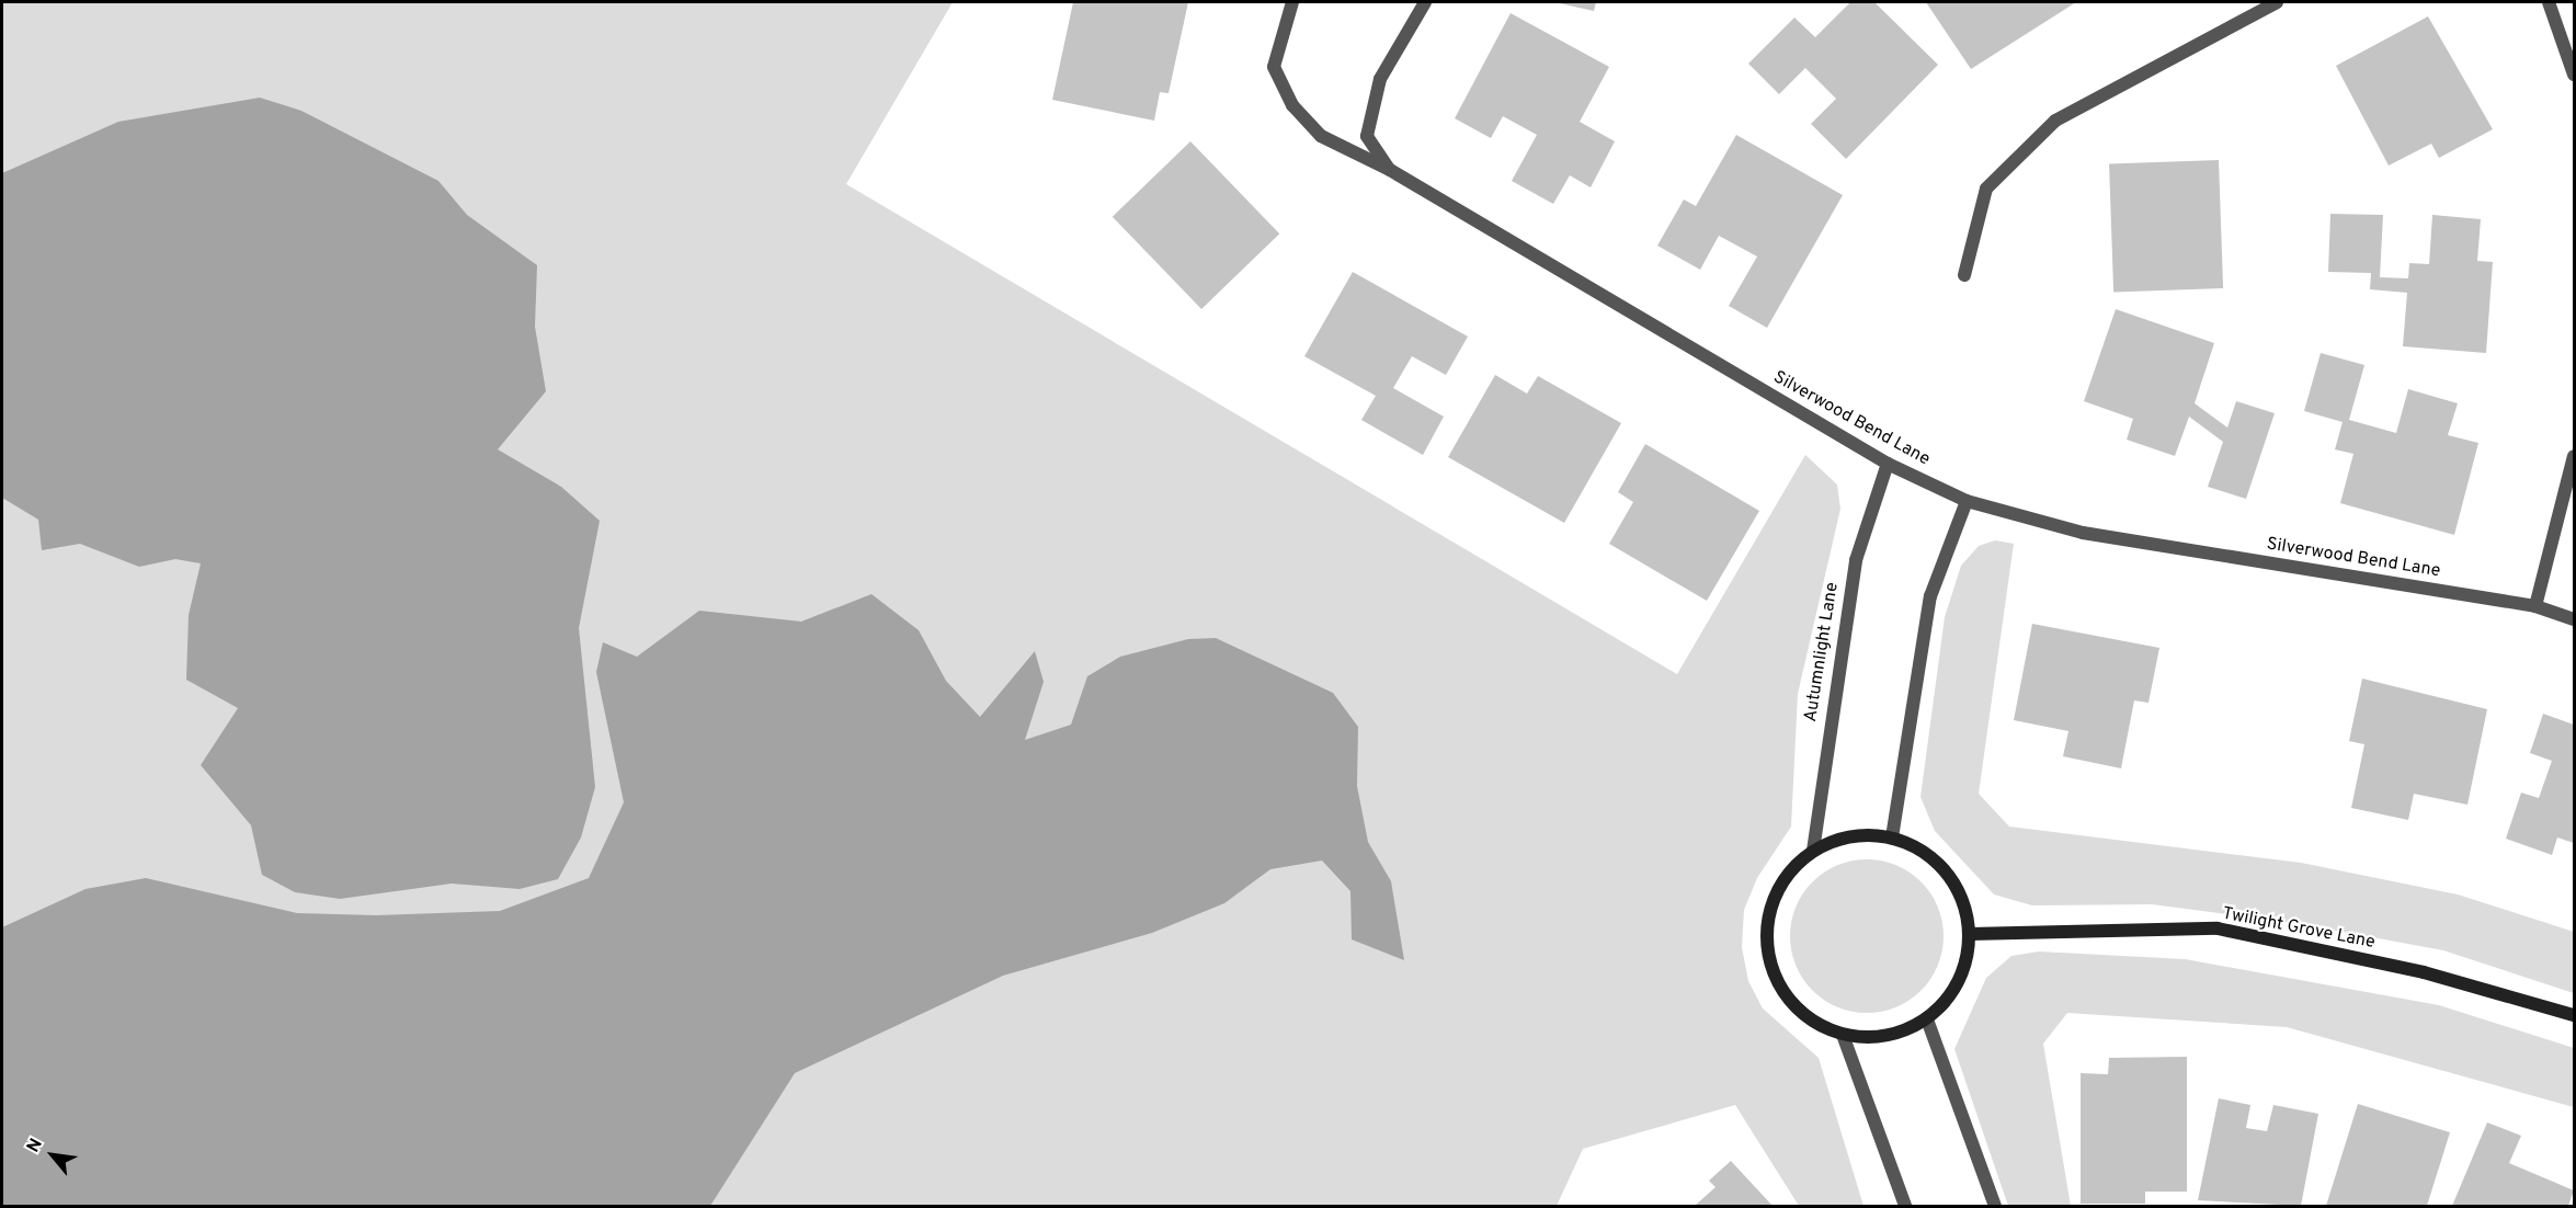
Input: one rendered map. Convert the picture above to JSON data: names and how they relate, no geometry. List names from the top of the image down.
{
  "streets": {
    "street": ["Silverwood Bend Lane", "Autumnlight Lane", "Twilight Grove Lane"]
  },
  "crossings": [
    ["Silverwood Bend Lane", "Autumnlight Lane"],
    ["Autumnlight Lane", "Twilight Grove Lane"]
  ],
  "north": "top left"
}
